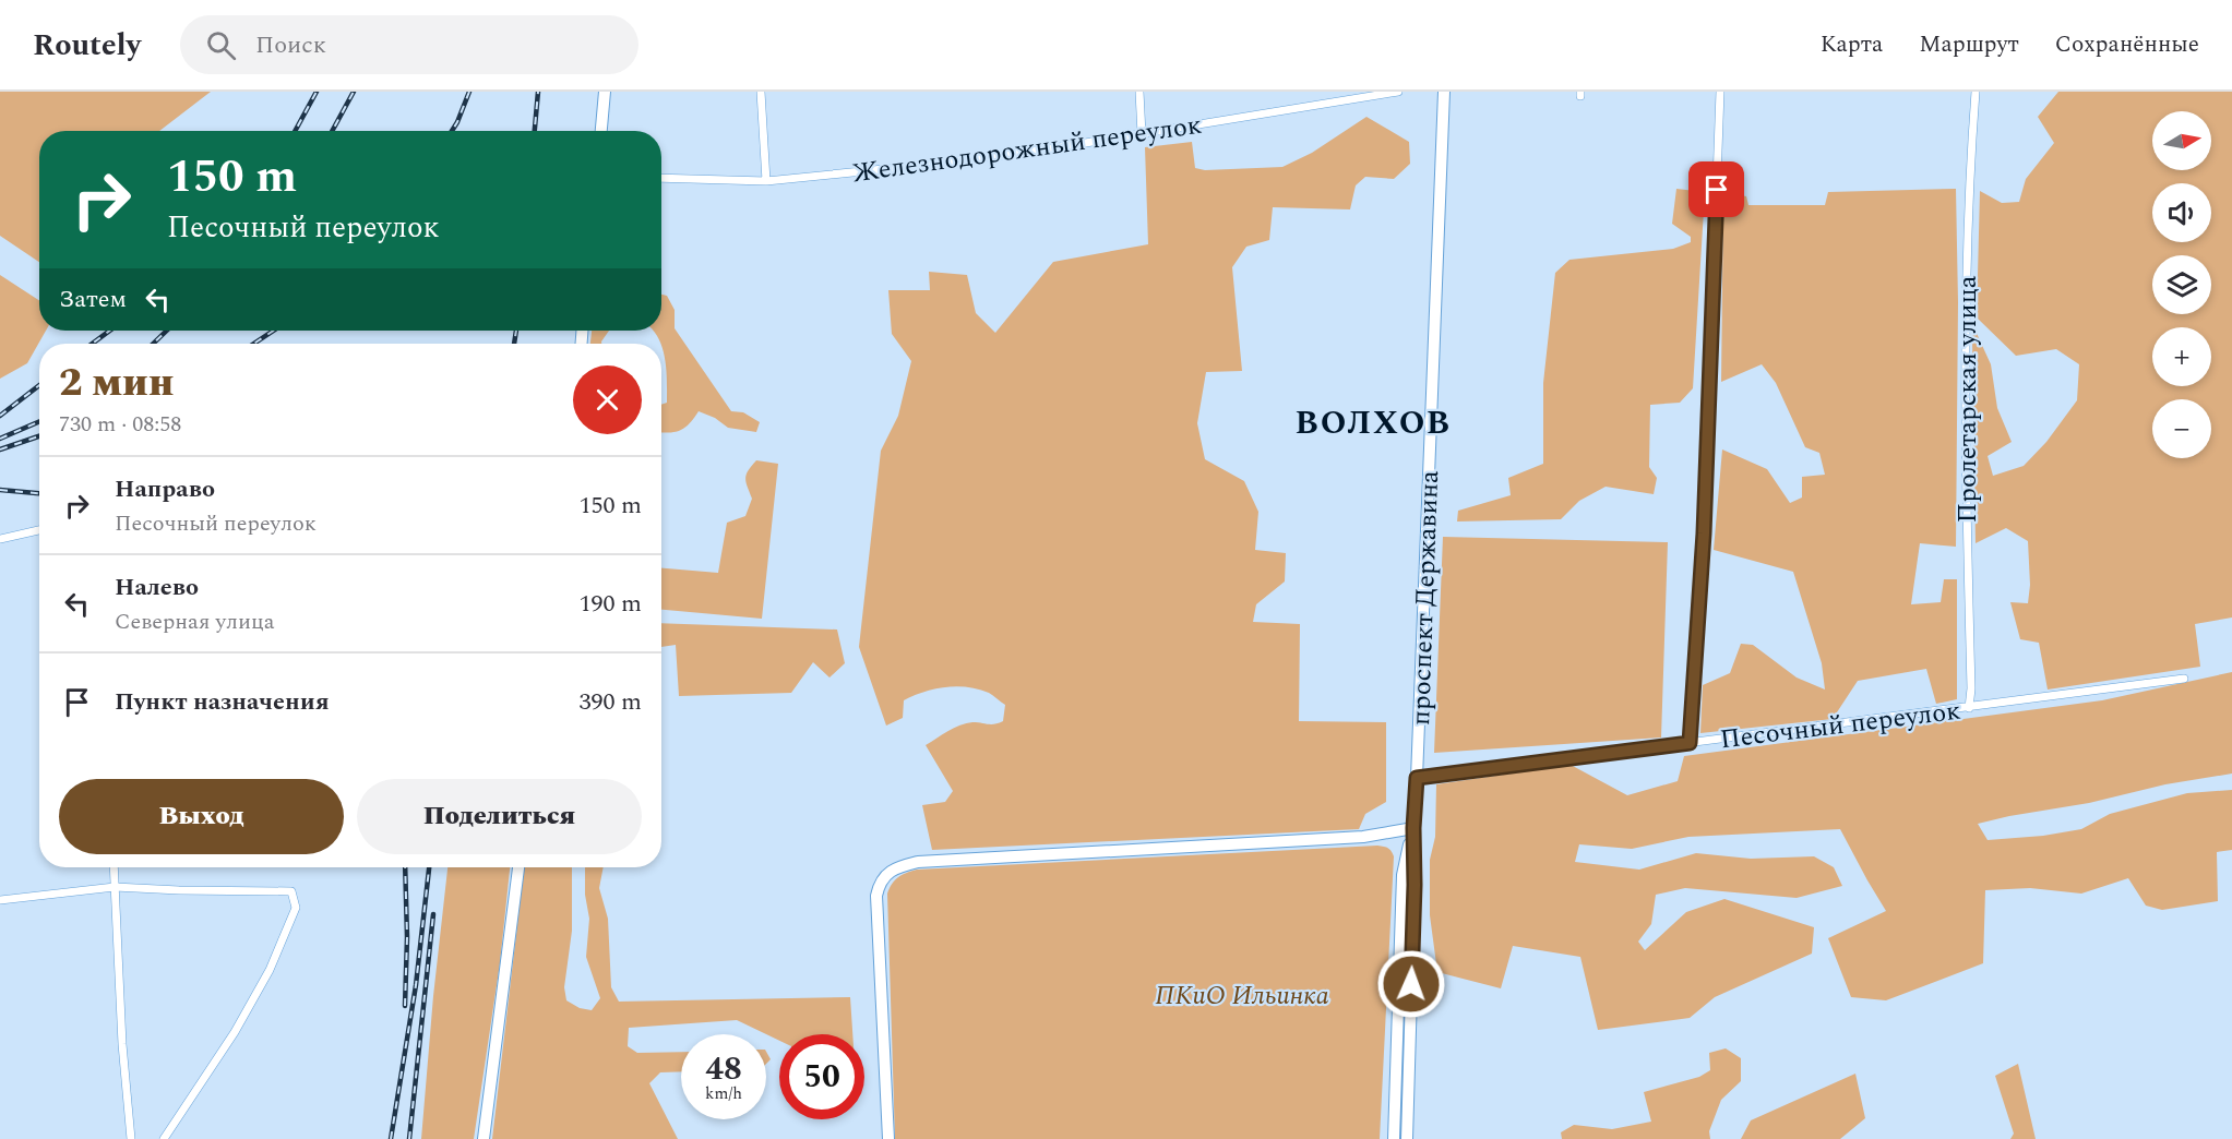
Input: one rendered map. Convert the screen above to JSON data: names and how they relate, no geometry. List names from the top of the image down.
{
  "streets": {
    "main road": ["проспект Державина"],
    "street": ["Железнодорожный переулок", "Пролетарская улица", "Песочный переулок"]
  },
  "crossings": [
    ["Пролетарская улица", "Песочный переулок"],
    ["проспект Державина", "Песочный переулок"]
  ],
  "districts": ["ВОЛХОВ"],
  "parks": ["ПКиО Ильинка"],
  "north": "right",
  "page": {
    "header": "Routely",
    "search": "Поиск",
    "nav": ["Карта", "Маршрут", "Сохранённые"],
    "map_buttons": ["+", "−"],
    "turn": ["150 m", "Песочный переулок"],
    "then": "Затем",
    "heading": ["2 мин", "730 m · 08:58"],
    "list": [
      {
        "name": "Направо",
        "note": "Песочный переулок",
        "value": "150 m"
      },
      {
        "name": "Налево",
        "note": "Северная улица",
        "value": "190 m"
      },
      {
        "name": "Пункт назначения",
        "value": "390 m"
      }
    ],
    "buttons": ["Выход", "Поделиться"],
    "speed": "48 km/h",
    "limit": "50"
  }
}
